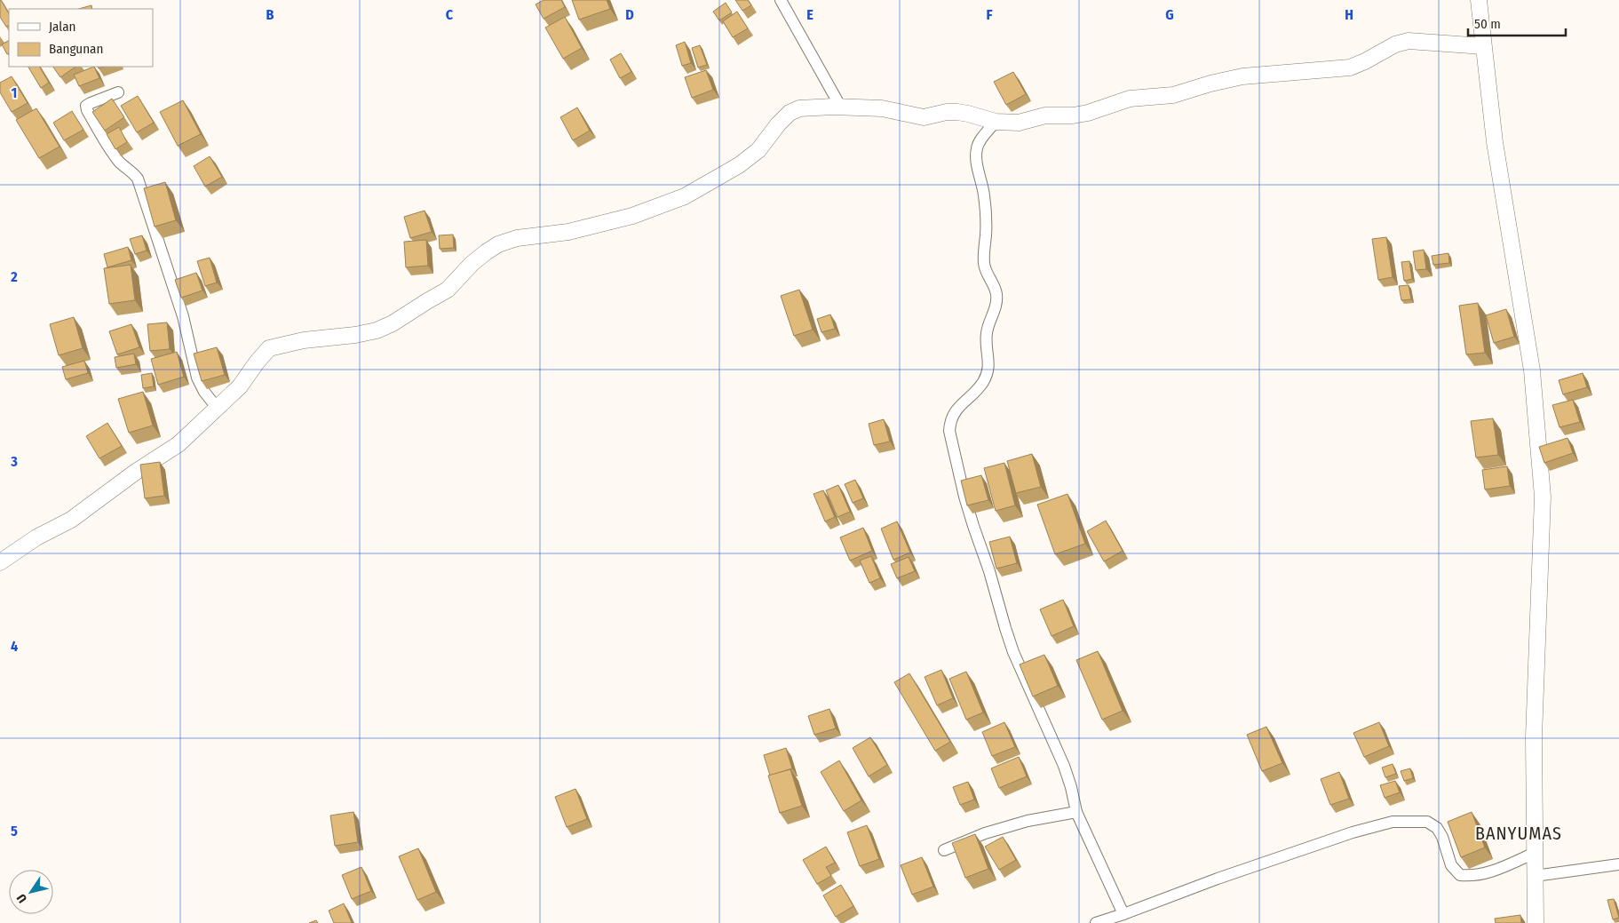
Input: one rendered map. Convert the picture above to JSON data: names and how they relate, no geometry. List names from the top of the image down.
{
  "districts": ["BANYUMAS"],
  "legend": ["Jalan", "Bangunan"],
  "scale_bar": "50 m",
  "north": "bottom left",
  "grid": {
    "columns": [
      "B",
      "C",
      "D",
      "E",
      "F",
      "G",
      "H"
    ],
    "rows": [
      "1",
      "2",
      "3",
      "4",
      "5"
    ]
  }
}
